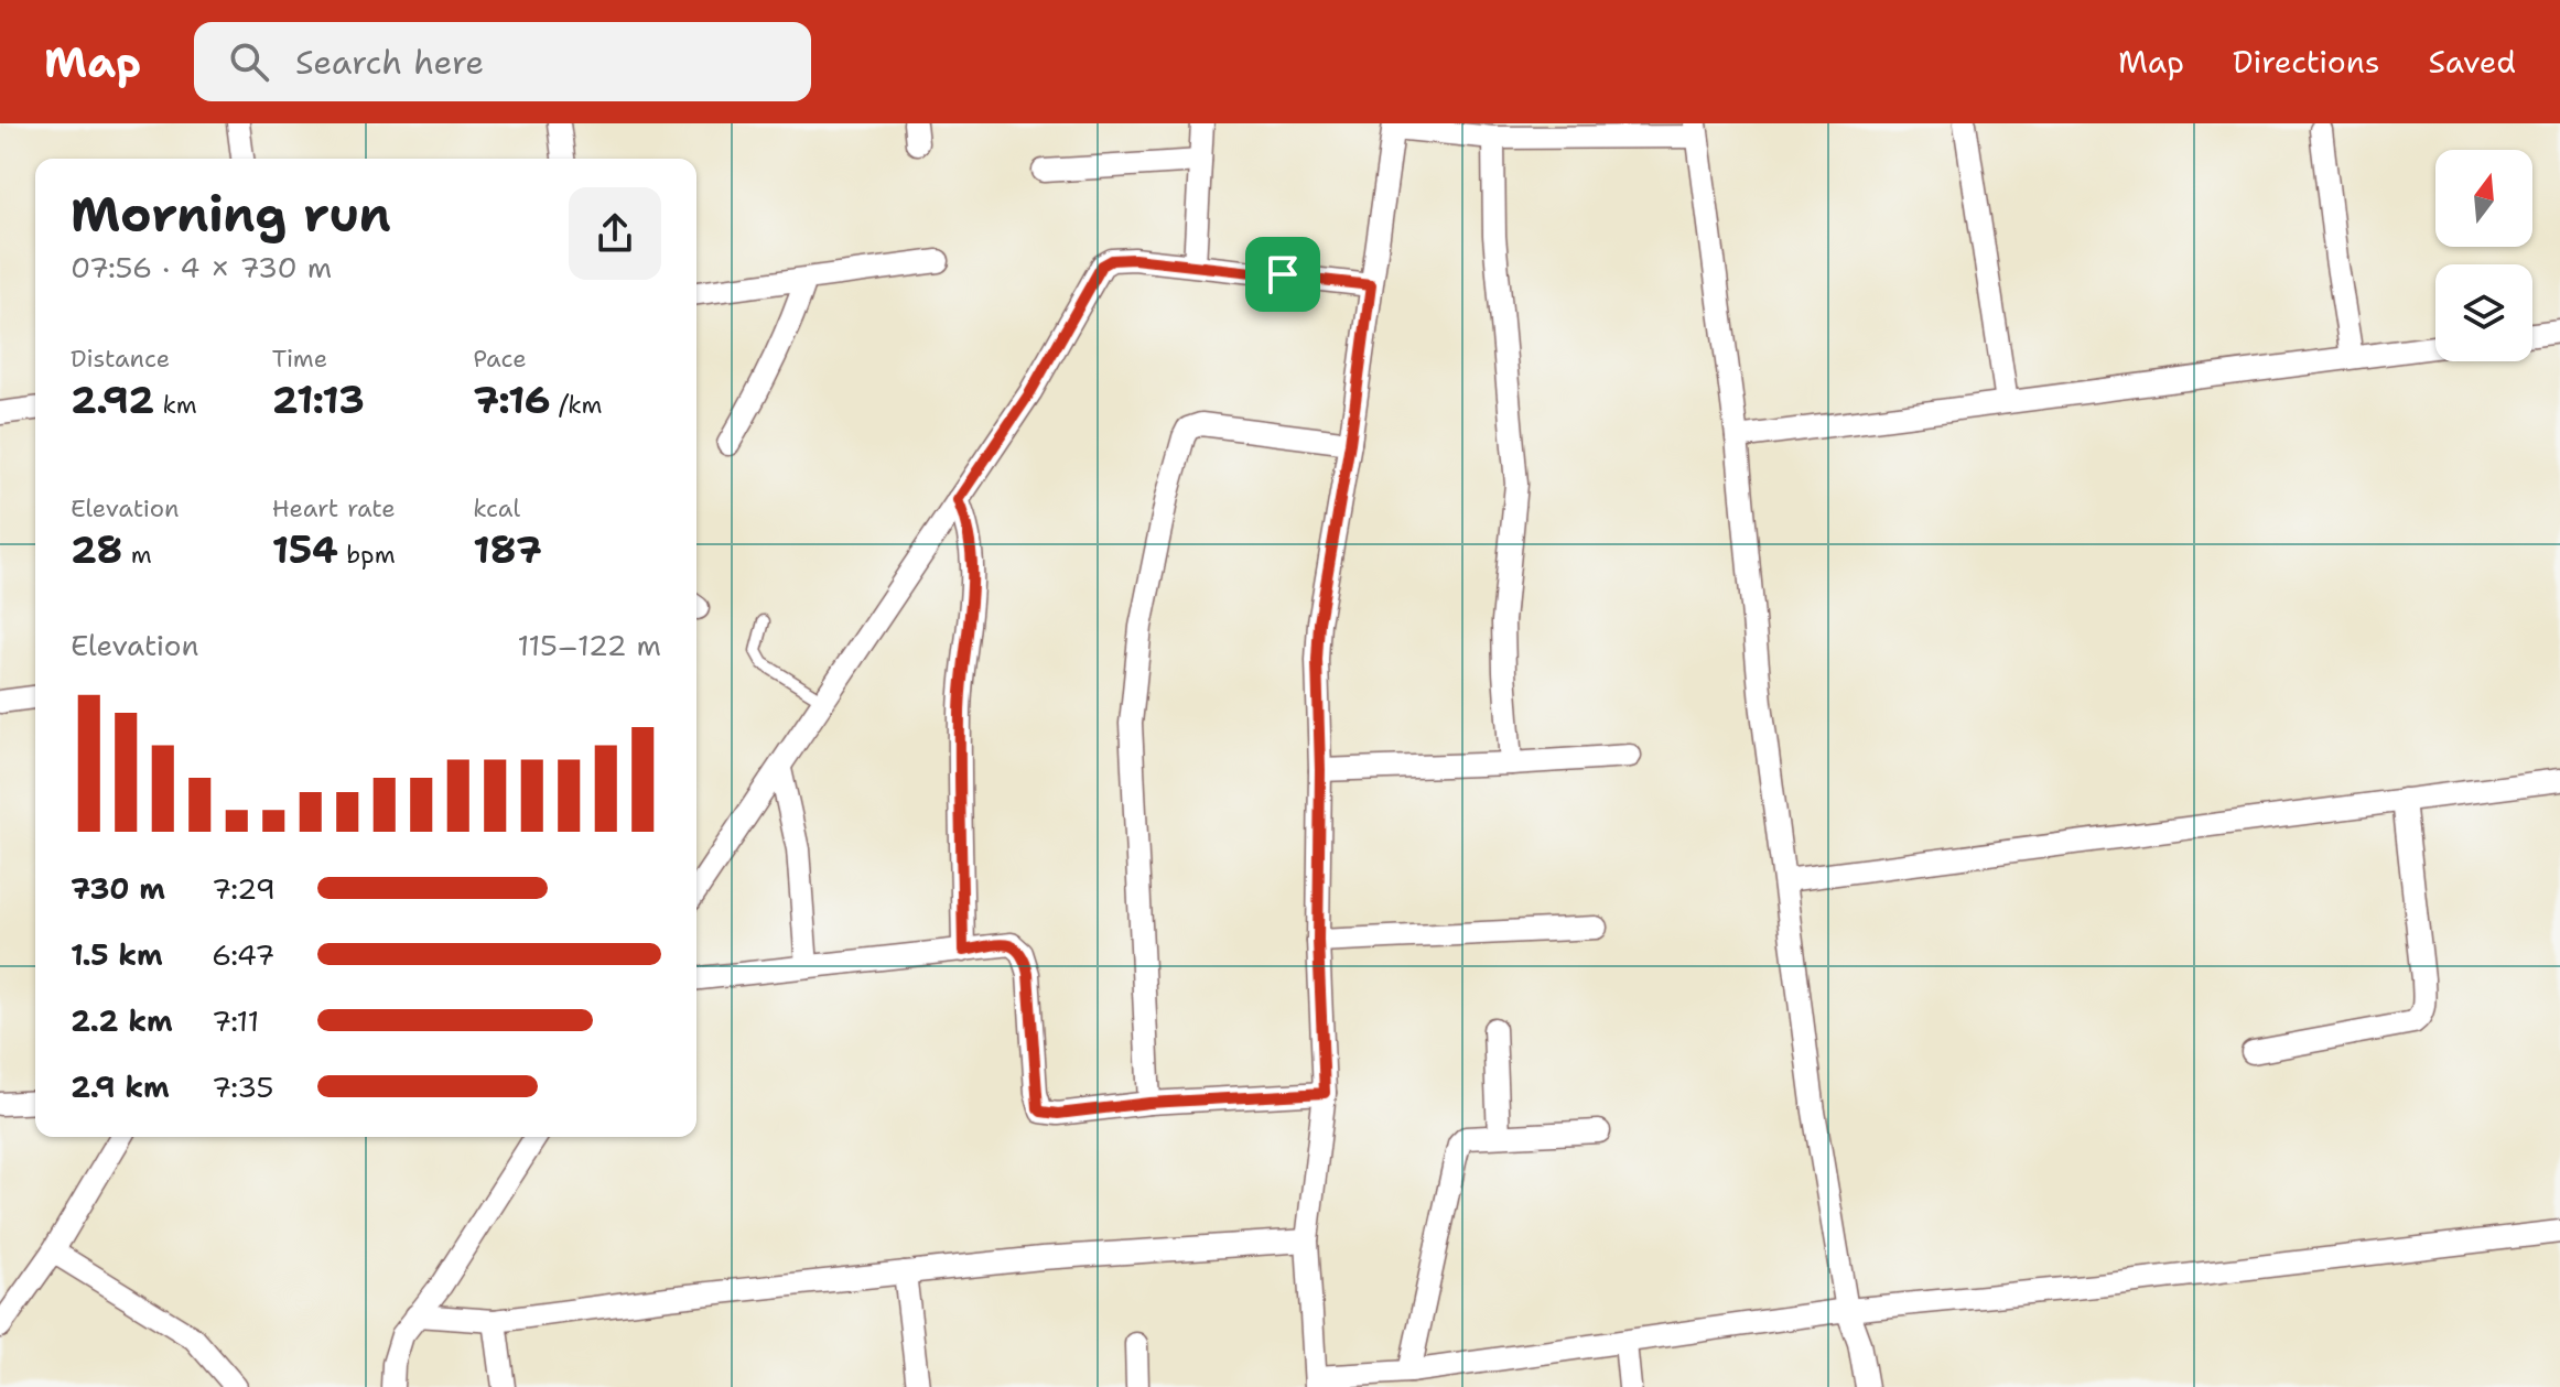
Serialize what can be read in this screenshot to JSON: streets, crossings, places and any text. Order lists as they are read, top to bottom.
{
  "north": "top",
  "page": {
    "header": "Map",
    "search": "Search here",
    "nav": ["Map", "Directions", "Saved"],
    "heading": ["Morning run", "07:56 · 4 × 730 m"],
    "stats": [
      ["Distance", "2.92 km"],
      ["Time", "21:13"],
      ["Pace", "7:16 /km"],
      ["Elevation", "28 m"],
      ["Heart rate", "154 bpm"],
      ["kcal", "187"]
    ],
    "chart": ["Elevation", "115–122 m"],
    "list": [
      {
        "name": "730 m",
        "note": "7:29"
      },
      {
        "name": "1.5 km",
        "note": "6:47"
      },
      {
        "name": "2.2 km",
        "note": "7:11"
      },
      {
        "name": "2.9 km",
        "note": "7:35"
      }
    ]
  }
}
